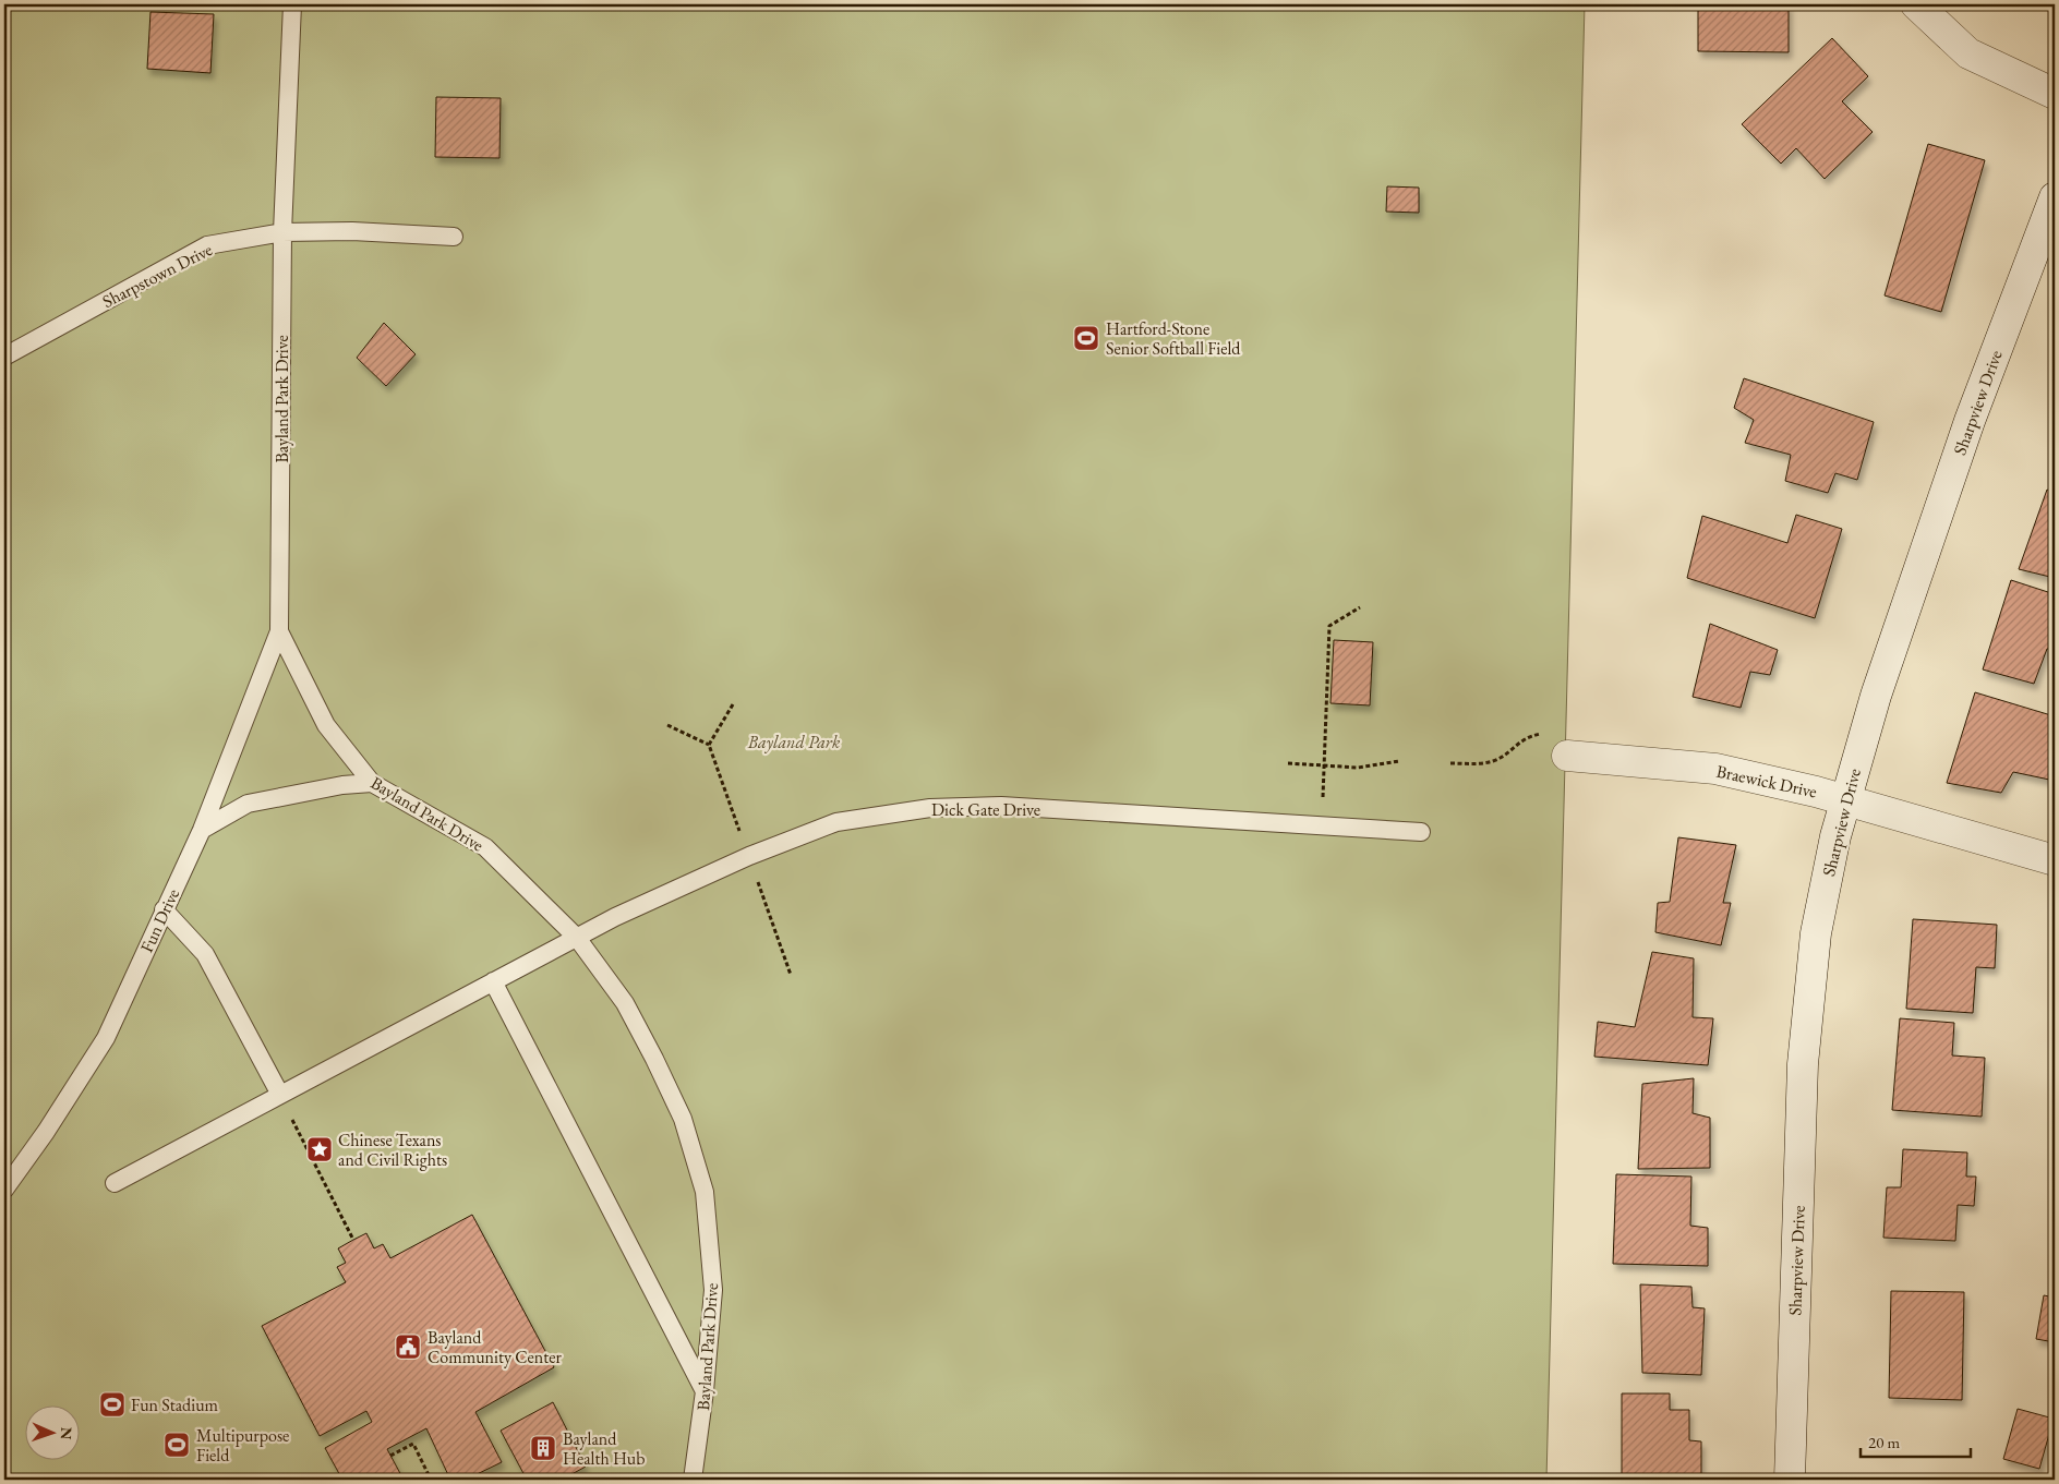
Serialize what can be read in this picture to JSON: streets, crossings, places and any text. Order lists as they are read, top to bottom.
{
  "streets": {
    "street": ["Sharpview Drive", "Braewick Drive"],
    "lane": [
      "Sharpstown Drive",
      "Bayland Park Drive",
      "Dick Gate Drive",
      "Fun Drive"
    ]
  },
  "crossings": [
    ["Sharpstown Drive", "Bayland Park Drive"],
    ["Bayland Park Drive", "Dick Gate Drive"],
    ["Bayland Park Drive", "Fun Drive"],
    ["Sharpview Drive", "Braewick Drive"]
  ],
  "parks": ["Bayland Park"],
  "places": {
    "sports": ["Hartford-Stone Senior Softball Field", "Fun Stadium", "Multipurpose Field"],
    "place": ["Chinese Texans and Civil Rights"],
    "public building": ["Bayland Community Center"],
    "building": ["Bayland Health Hub"]
  },
  "scale_bar": "20 m",
  "north": "right"
}
